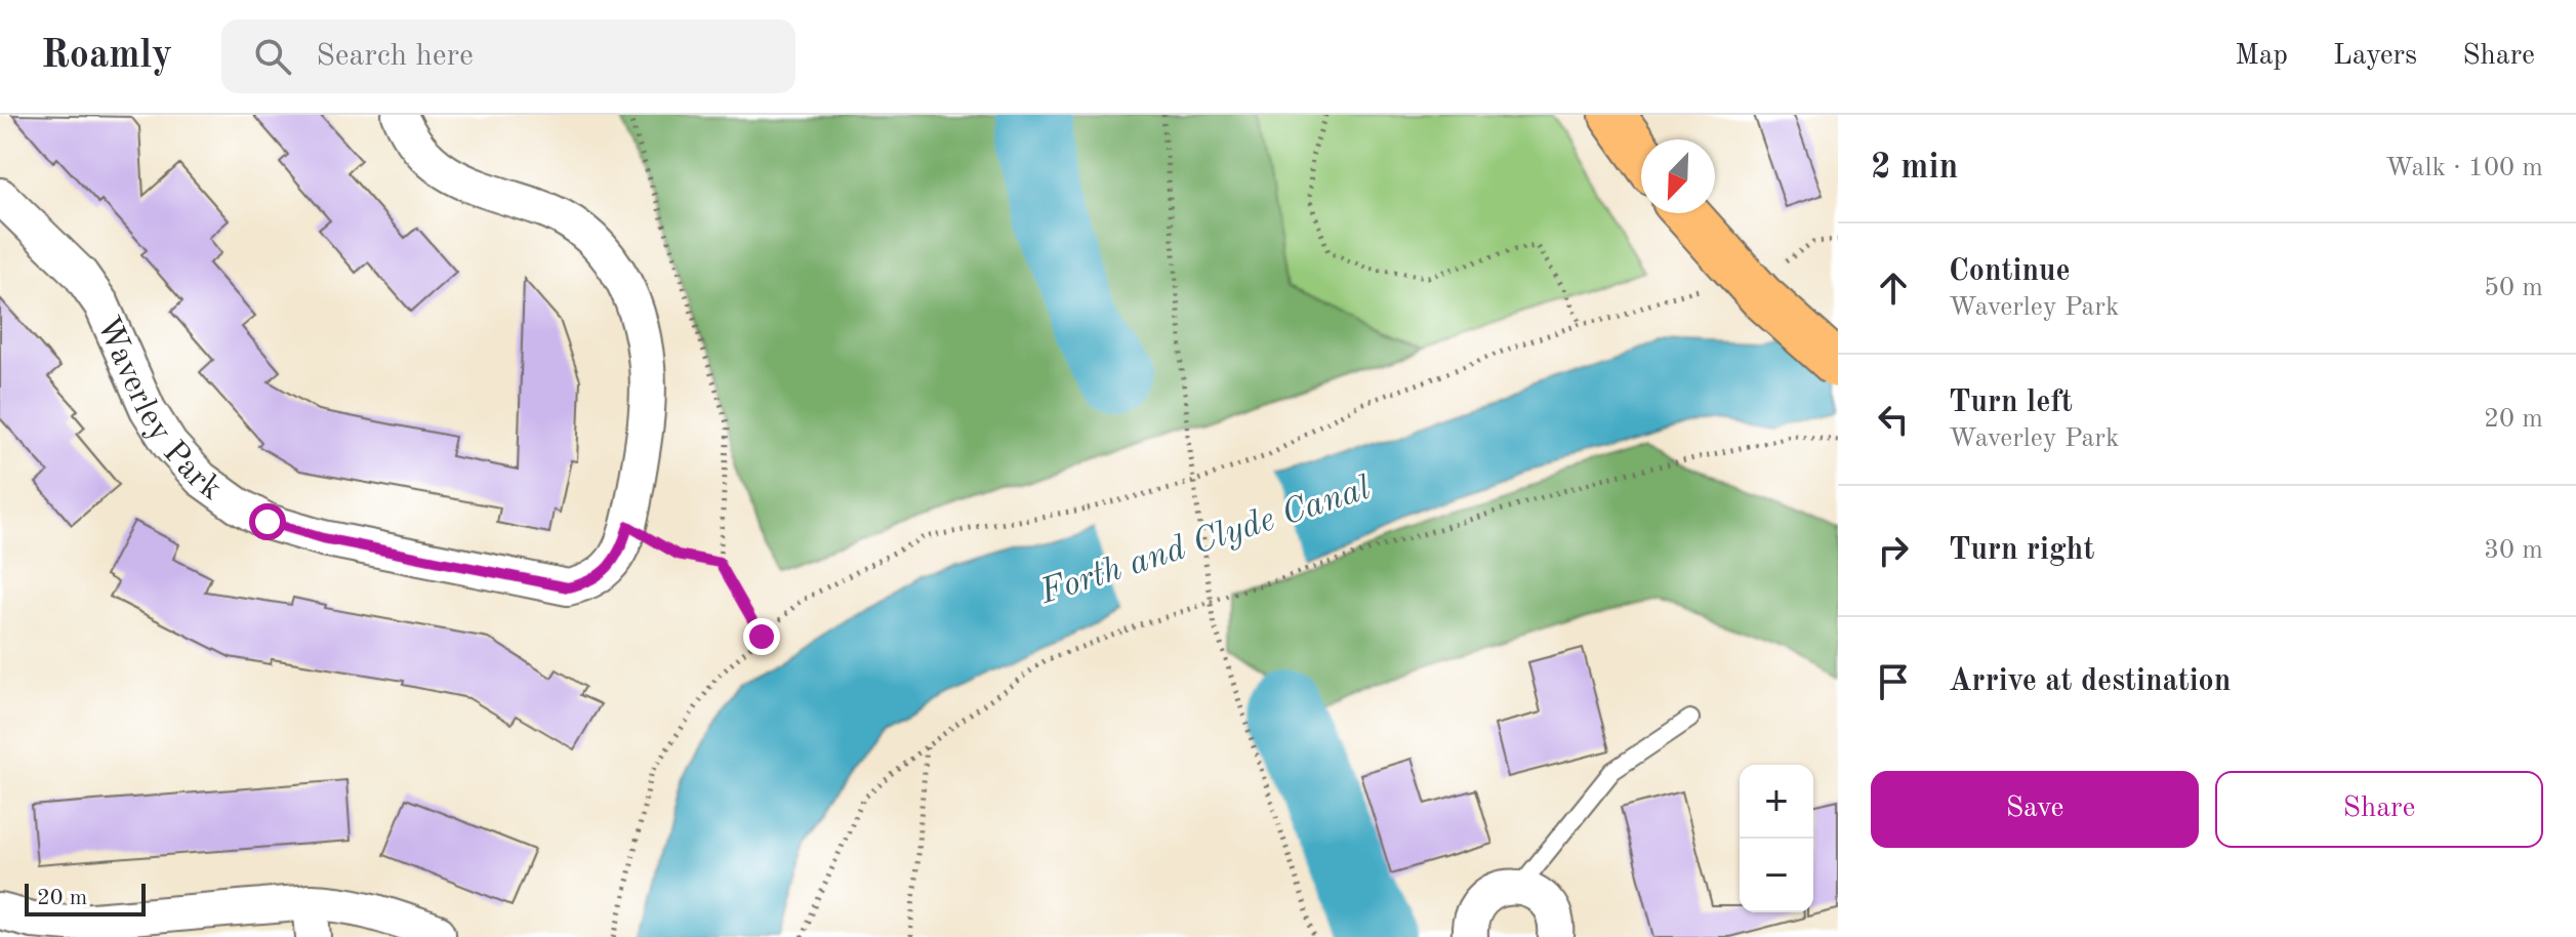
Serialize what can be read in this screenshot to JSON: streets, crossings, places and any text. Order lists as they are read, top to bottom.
{
  "streets": {
    "street": ["Waverley Park"]
  },
  "water": ["Forth and Clyde Canal"],
  "scale_bar": "20 m",
  "north": "bottom left",
  "page": {
    "header": "Roamly",
    "search": "Search here",
    "nav": ["Map", "Layers", "Share"],
    "heading": ["2 min", "Walk · 100 m"],
    "list": [
      ["Continue", "Waverley Park", "50 m"],
      ["Turn left", "Waverley Park", "20 m"],
      ["Turn right", "30 m"],
      "Arrive at destination"
    ],
    "buttons": ["Save", "Share"],
    "map_buttons": ["+", "−"],
    "scale": "20 m"
  }
}
